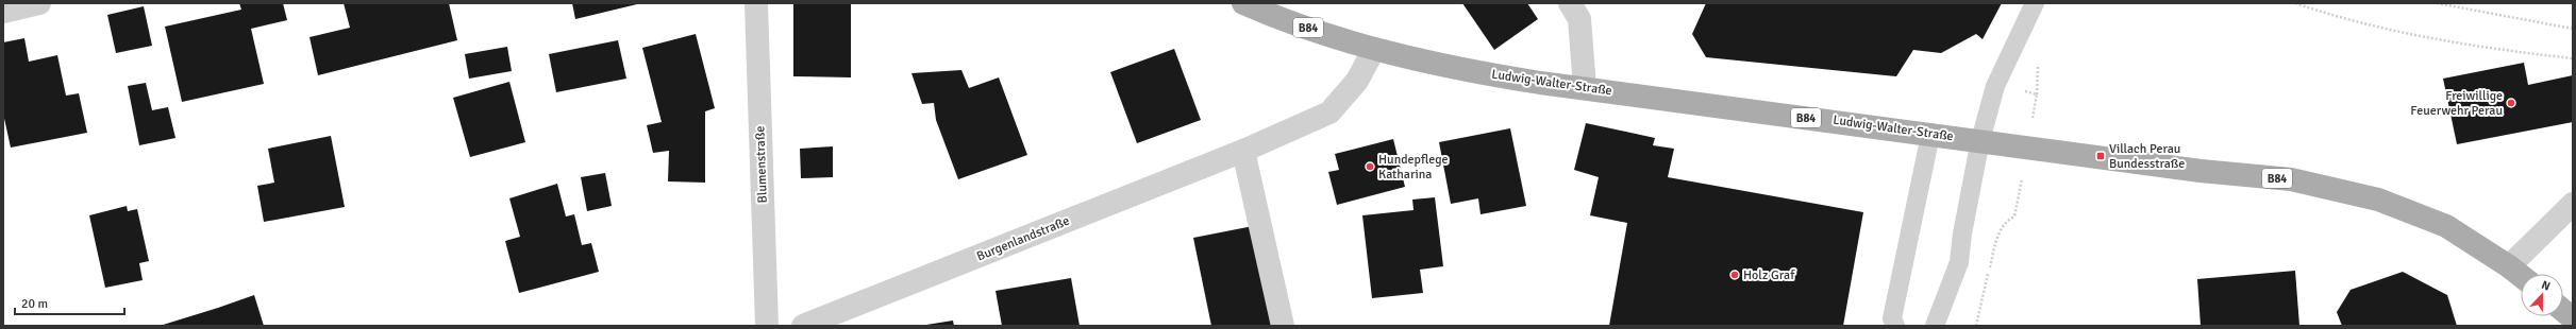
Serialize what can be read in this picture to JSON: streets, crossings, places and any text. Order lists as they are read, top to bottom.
{
  "streets": {
    "main road": ["B84", "Ludwig-Walter-Straße"],
    "street": ["Blumenstraße", "Burgenlandstraße"]
  },
  "crossings": [
    ["B84", "Ludwig-Walter-Straße"],
    ["Ludwig-Walter-Straße", "Burgenlandstraße"]
  ],
  "places": {
    "other": ["Freiwillige Feuerwehr Perau", "Hundepflege Katharina", "Holz Graf"],
    "transit": ["Villach Perau Bundesstraße"]
  },
  "scale_bar": "20 m",
  "north": "top"
}
